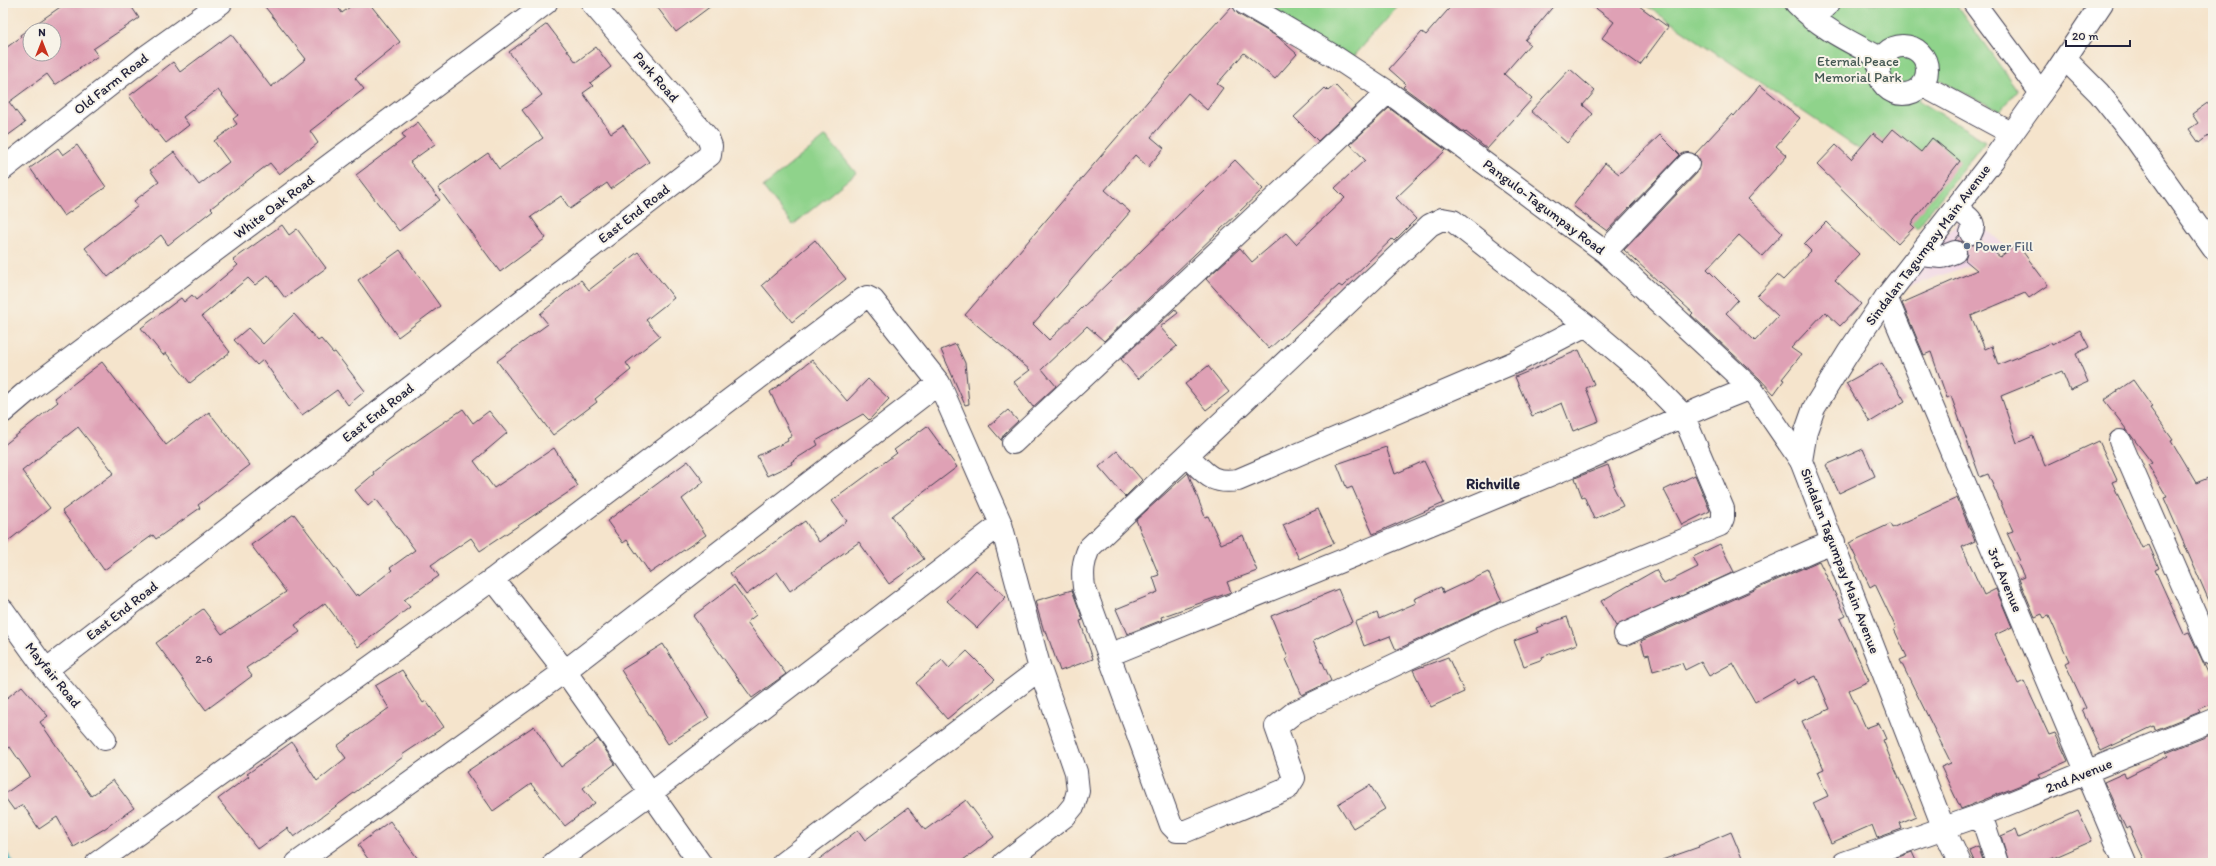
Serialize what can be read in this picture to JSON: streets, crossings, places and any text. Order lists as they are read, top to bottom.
{
  "streets": {
    "street": [
      "Park Road",
      "Old Farm Road",
      "White Oak Road",
      "Pangulo-Tagumpay Road",
      "East End Road",
      "Sindalan Tagumpay Main Avenue",
      "3rd Avenue",
      "Mayfair Road",
      "2nd Avenue"
    ]
  },
  "crossings": [
    ["Park Road", "East End Road"],
    ["Pangulo-Tagumpay Road", "Sindalan Tagumpay Main Avenue"],
    ["East End Road", "Mayfair Road"],
    ["Sindalan Tagumpay Main Avenue", "3rd Avenue"],
    ["Sindalan Tagumpay Main Avenue", "2nd Avenue"],
    ["3rd Avenue", "2nd Avenue"]
  ],
  "districts": ["Richville"],
  "parks": ["Eternal Peace Memorial Park"],
  "places": ["Power Fill"],
  "house_numbers": ["2-6"],
  "scale_bar": "20 m",
  "north": "top"
}
